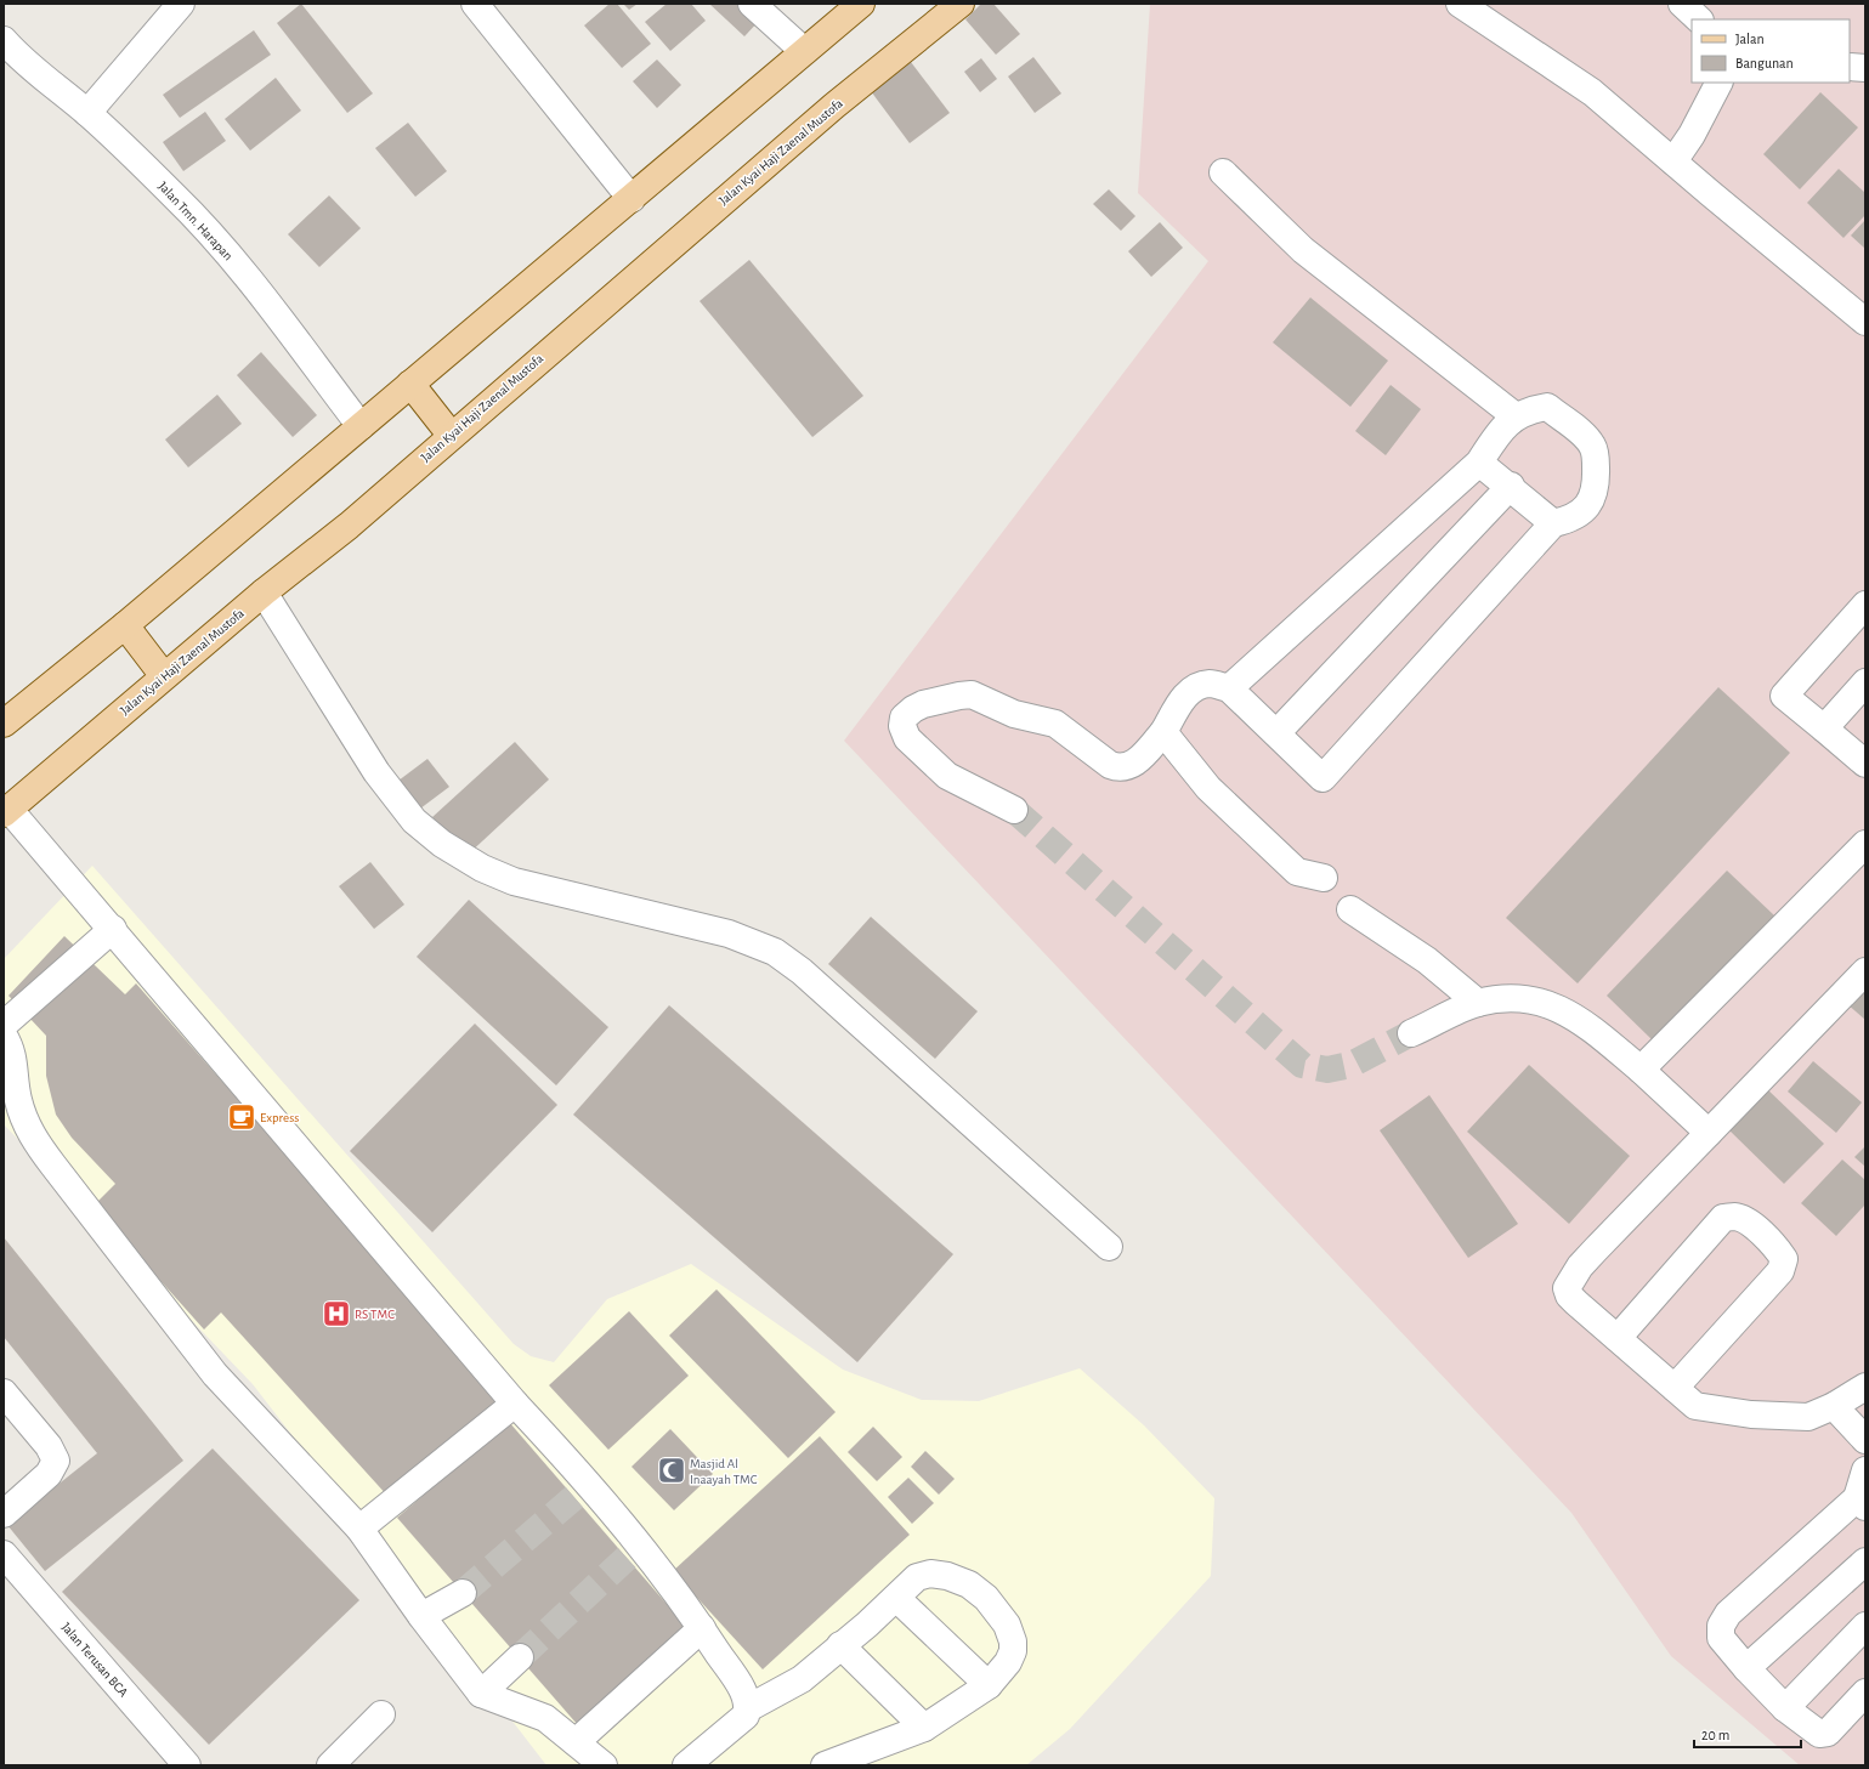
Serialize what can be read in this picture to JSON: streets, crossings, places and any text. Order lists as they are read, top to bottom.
{
  "streets": {
    "main road": ["Jalan Kyai Haji Zaenal Mustofa"],
    "street": ["Jalan Tmn. Harapan", "Jalan Terusan BCA"]
  },
  "places": {
    "cafe": ["Express"],
    "hospital": ["RS TMC"],
    "mosque": ["Masjid Al Inaayah TMC"]
  },
  "legend": ["Jalan", "Bangunan"],
  "scale_bar": "20 m"
}
